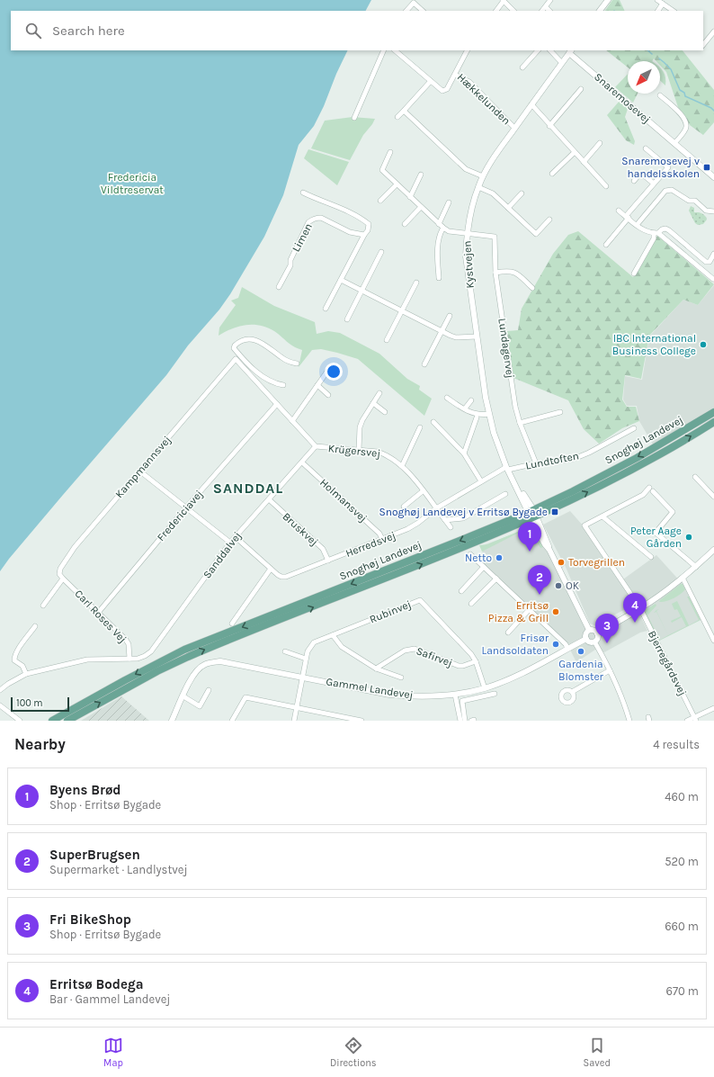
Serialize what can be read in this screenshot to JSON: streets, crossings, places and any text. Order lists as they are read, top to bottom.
{
  "streets": {
    "main road": ["Snoghøj Landevej"],
    "street": [
      "Snaremosevej",
      "Hækkelunden",
      "Limen",
      "Kystvejen",
      "Lundagervej",
      "Krügersvej",
      "Lundtoften",
      "Kampmannsvej",
      "Holmansvej",
      "Fredericiavej",
      "Bruskvej",
      "Herredsvej",
      "Sanddalvej",
      "Rubinvej",
      "Carl Roses Vej",
      "Safirvej",
      "Bjerregårdsvej",
      "Gammel Landevej"
    ]
  },
  "crossings": [
    ["Snaremosevej", "Kystvejen"],
    ["Hækkelunden", "Kystvejen"],
    ["Kystvejen", "Lundagervej"],
    ["Kystvejen", "Snoghøj Landevej"],
    ["Kystvejen", "Lundtoften"],
    ["Kystvejen", "Herredsvej"],
    ["Kystvejen", "Gammel Landevej"],
    ["Lundagervej", "Lundtoften"],
    ["Krügersvej", "Kampmannsvej"],
    ["Krügersvej", "Fredericiavej"],
    ["Krügersvej", "Herredsvej"],
    ["Krügersvej", "Sanddalvej"],
    ["Lundtoften", "Herredsvej"],
    ["Kampmannsvej", "Carl Roses Vej"],
    ["Holmansvej", "Herredsvej"],
    ["Holmansvej", "Sanddalvej"],
    ["Fredericiavej", "Carl Roses Vej"],
    ["Bruskvej", "Herredsvej"],
    ["Bruskvej", "Sanddalvej"],
    ["Herredsvej", "Sanddalvej"],
    ["Sanddalvej", "Carl Roses Vej"],
    ["Rubinvej", "Safirvej"],
    ["Rubinvej", "Gammel Landevej"]
  ],
  "districts": ["SANDDAL"],
  "parks": ["Fredericia Vildtreservat"],
  "places": {
    "transit": ["Snaremosevej v handelsskolen", "Snoghøj Landevej v Erritsø Bygade"],
    "other": [
      "IBC International Business College",
      "Peter Aage Gården",
      "Netto",
      "Torvegrillen",
      "OK",
      "Erritsø Pizza & Grill",
      "Frisør Landsoldaten",
      "Gardenia Blomster"
    ]
  },
  "scale_bar": "100 m",
  "north": "bottom left",
  "page": {
    "search": "Search here",
    "pins": [
      "1",
      "2",
      "4",
      "3"
    ],
    "scale": "100 m",
    "heading": ["Nearby", "4 results"],
    "list": [
      {
        "mark": "1",
        "name": "Byens Brød",
        "note": "Shop · Erritsø Bygade",
        "value": "460 m"
      },
      {
        "mark": "2",
        "name": "SuperBrugsen",
        "note": "Supermarket · Landlystvej",
        "value": "520 m"
      },
      {
        "mark": "3",
        "name": "Fri BikeShop",
        "note": "Shop · Erritsø Bygade",
        "value": "660 m"
      },
      {
        "mark": "4",
        "name": "Erritsø Bodega",
        "note": "Bar · Gammel Landevej",
        "value": "670 m"
      }
    ],
    "nav": ["Map", "Directions", "Saved"]
  }
}
